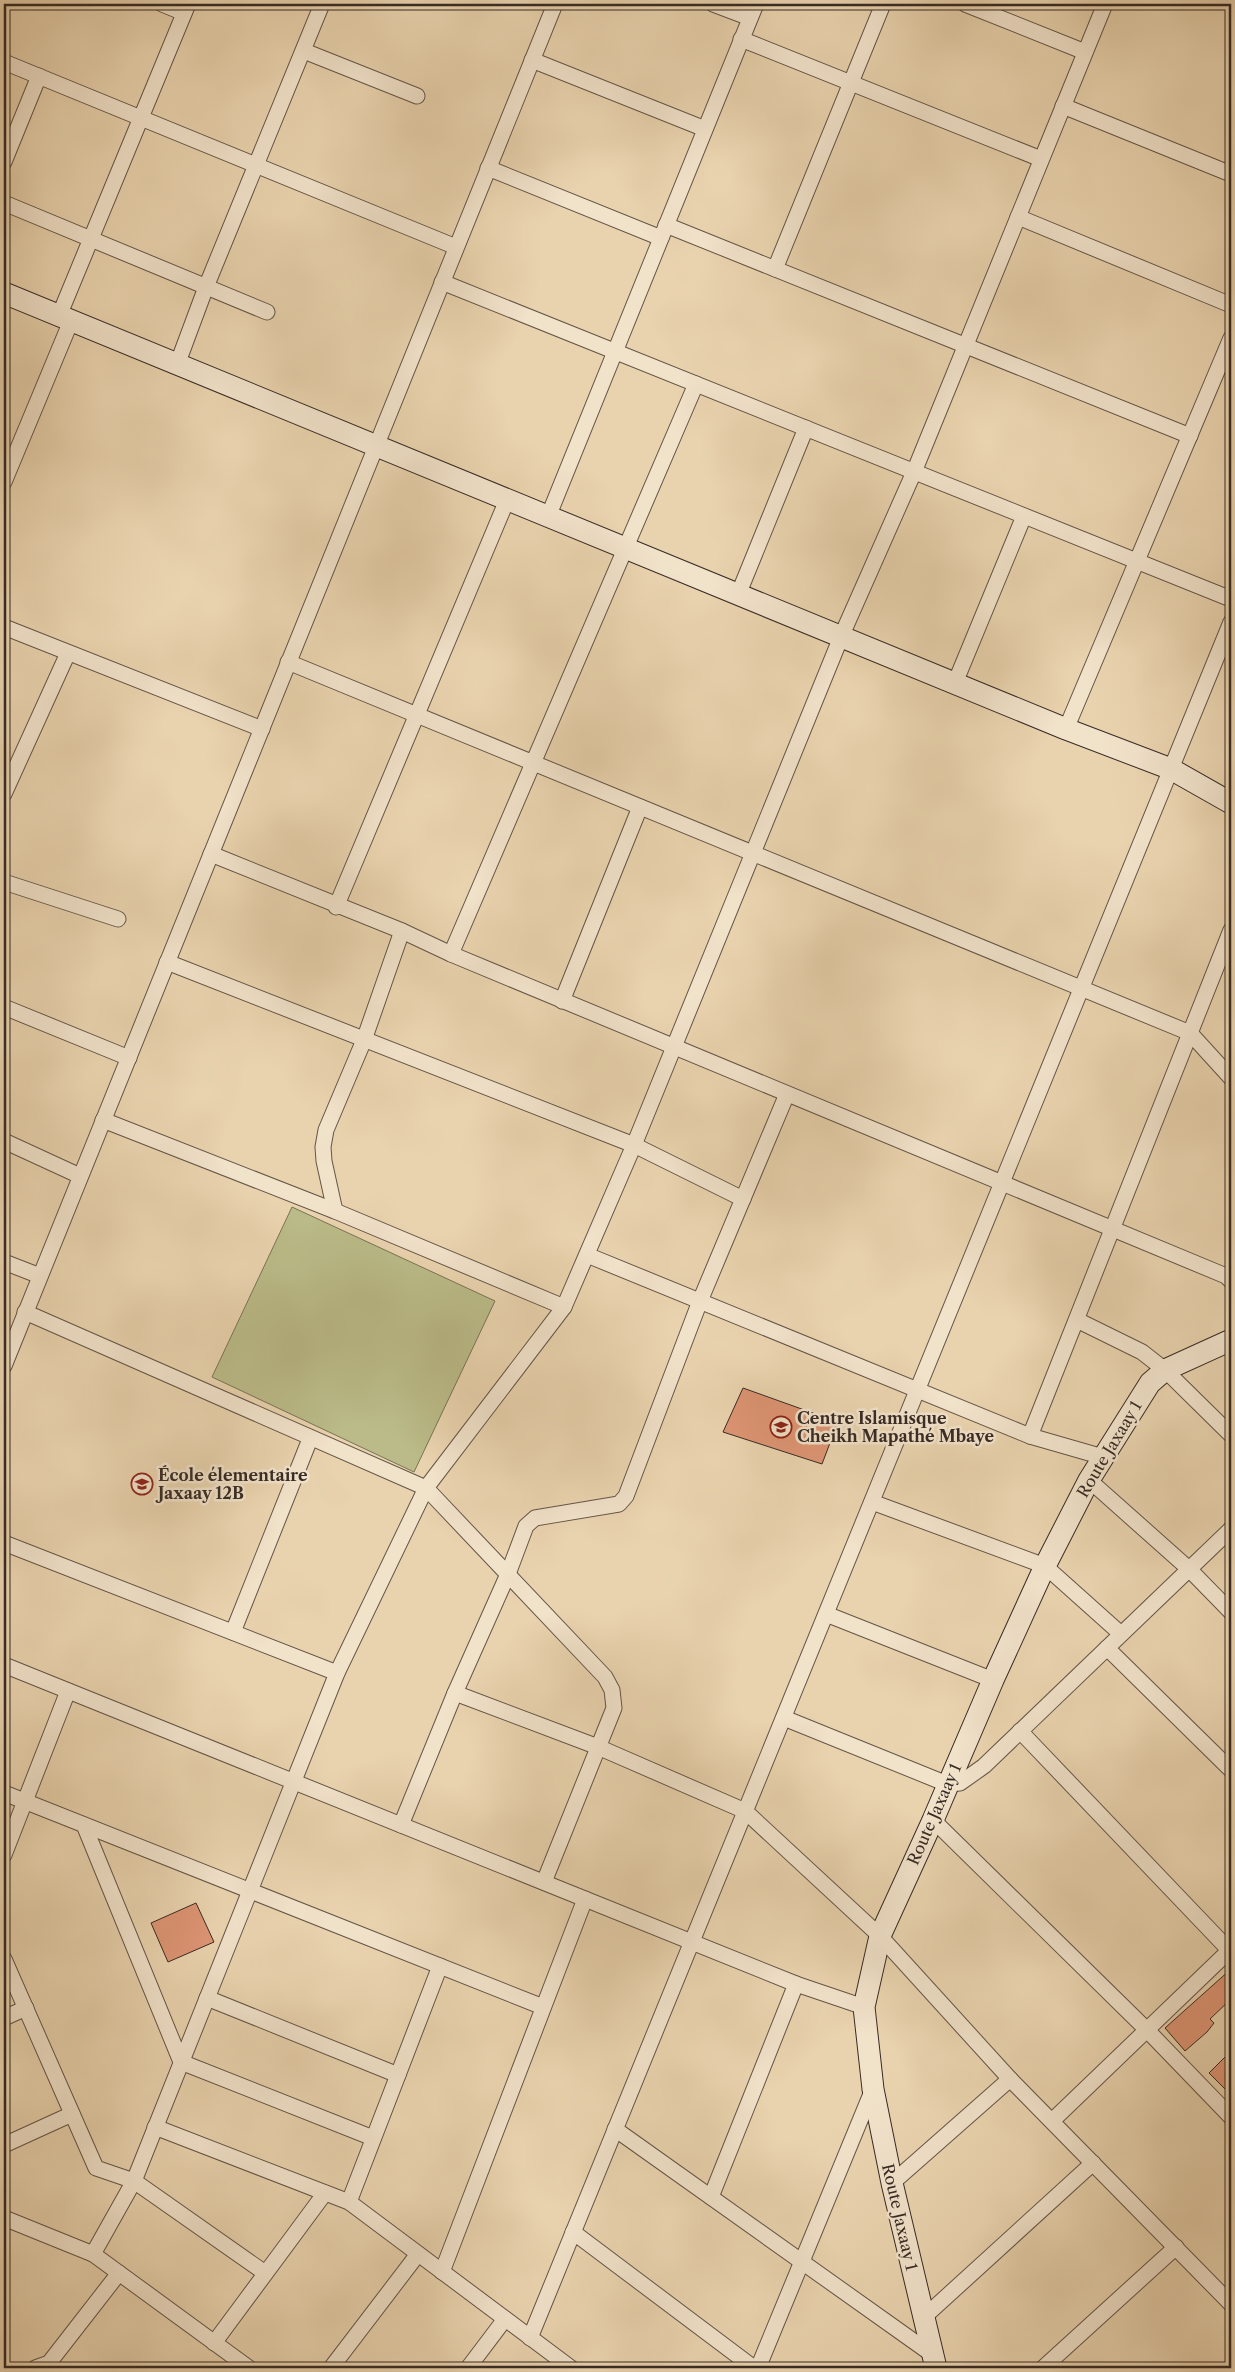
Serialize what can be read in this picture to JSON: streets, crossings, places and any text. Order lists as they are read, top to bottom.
{
  "streets": {
    "street": ["Route Jaxaay 1"]
  },
  "places": {
    "school or university": ["Centre Islamisque Cheikh Mapathé Mbaye", "École élementaire Jaxaay 12B"]
  }
}
